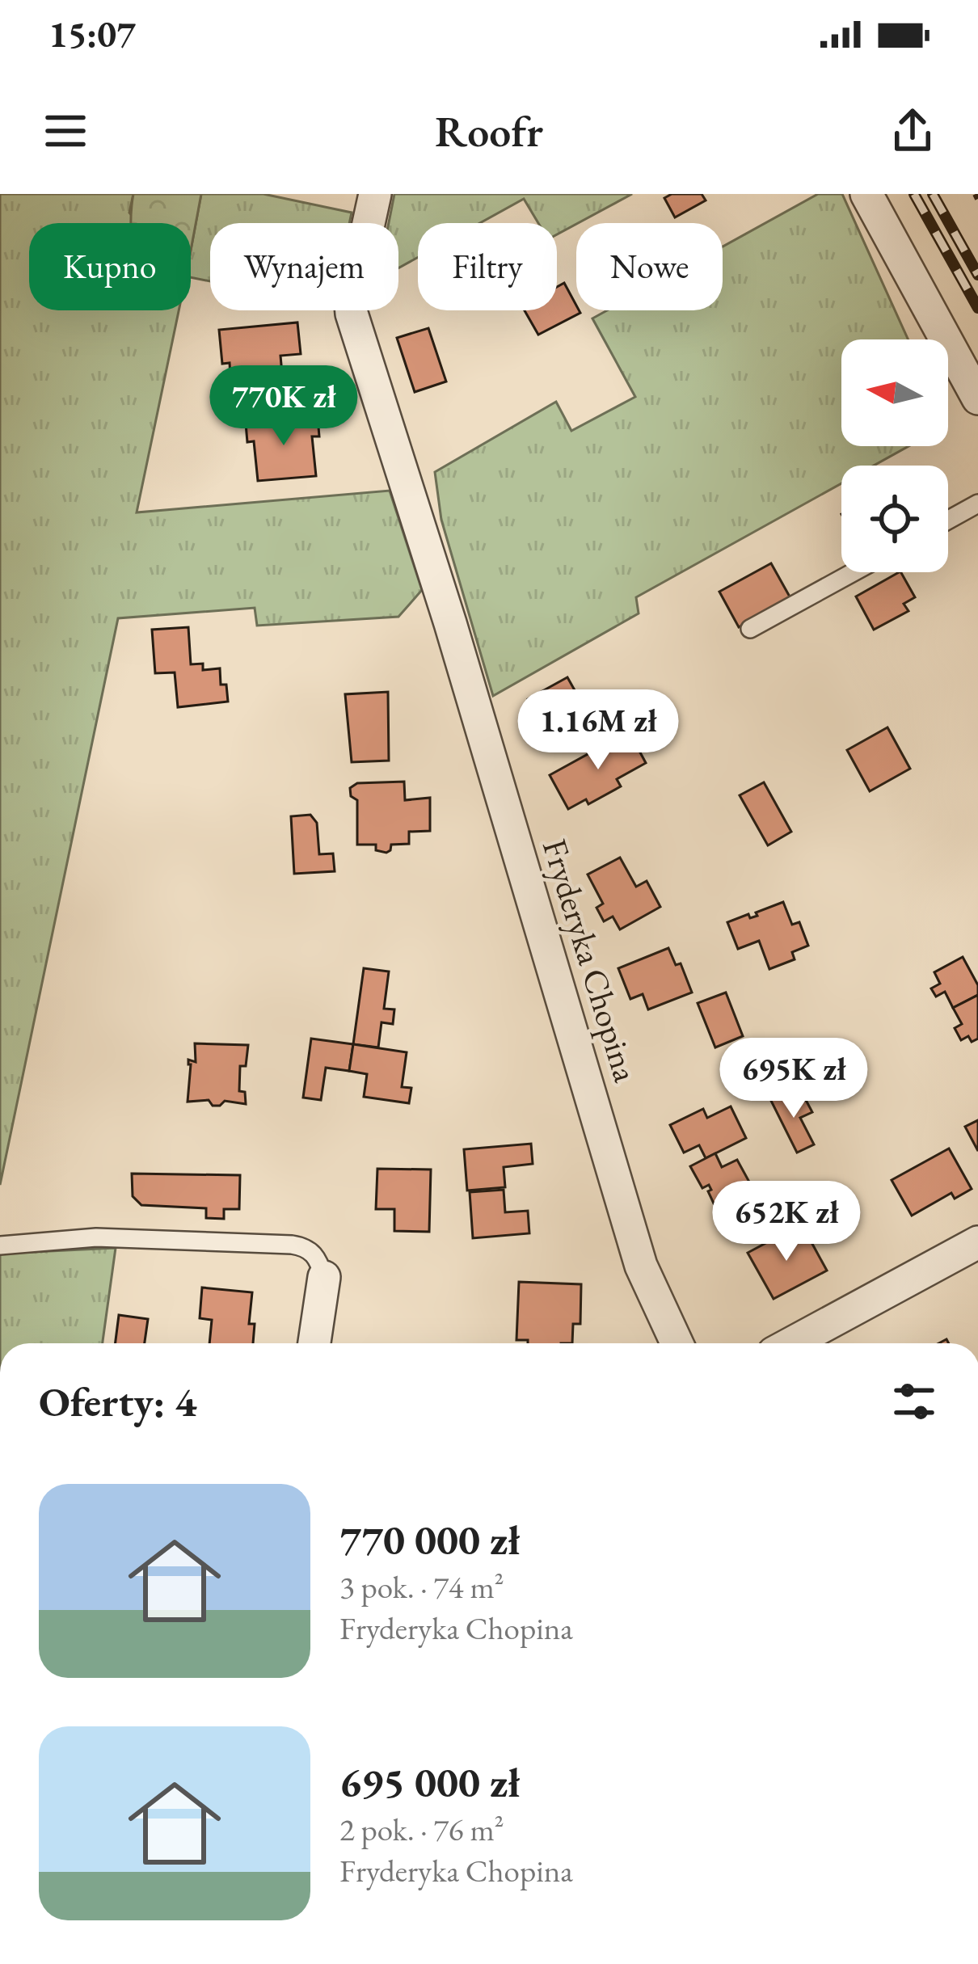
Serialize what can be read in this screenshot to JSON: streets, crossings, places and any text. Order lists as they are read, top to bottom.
{
  "streets": {
    "street": ["Fryderyka Chopina"]
  },
  "north": "left",
  "page": {
    "status": "15:07",
    "header": "Roofr",
    "chip": [
      "Kupno",
      "Wynajem",
      "Filtry",
      "Nowe"
    ],
    "price": [
      "770K zł",
      "1.16M zł",
      "695K zł",
      "652K zł"
    ],
    "heading": "Oferty: 4",
    "list": [
      {
        "name": "770 000 zł",
        "note": "3 pok. · 74 m² · Fryderyka Chopina"
      },
      {
        "name": "695 000 zł",
        "note": "2 pok. · 76 m² · Fryderyka Chopina"
      }
    ]
  }
}
